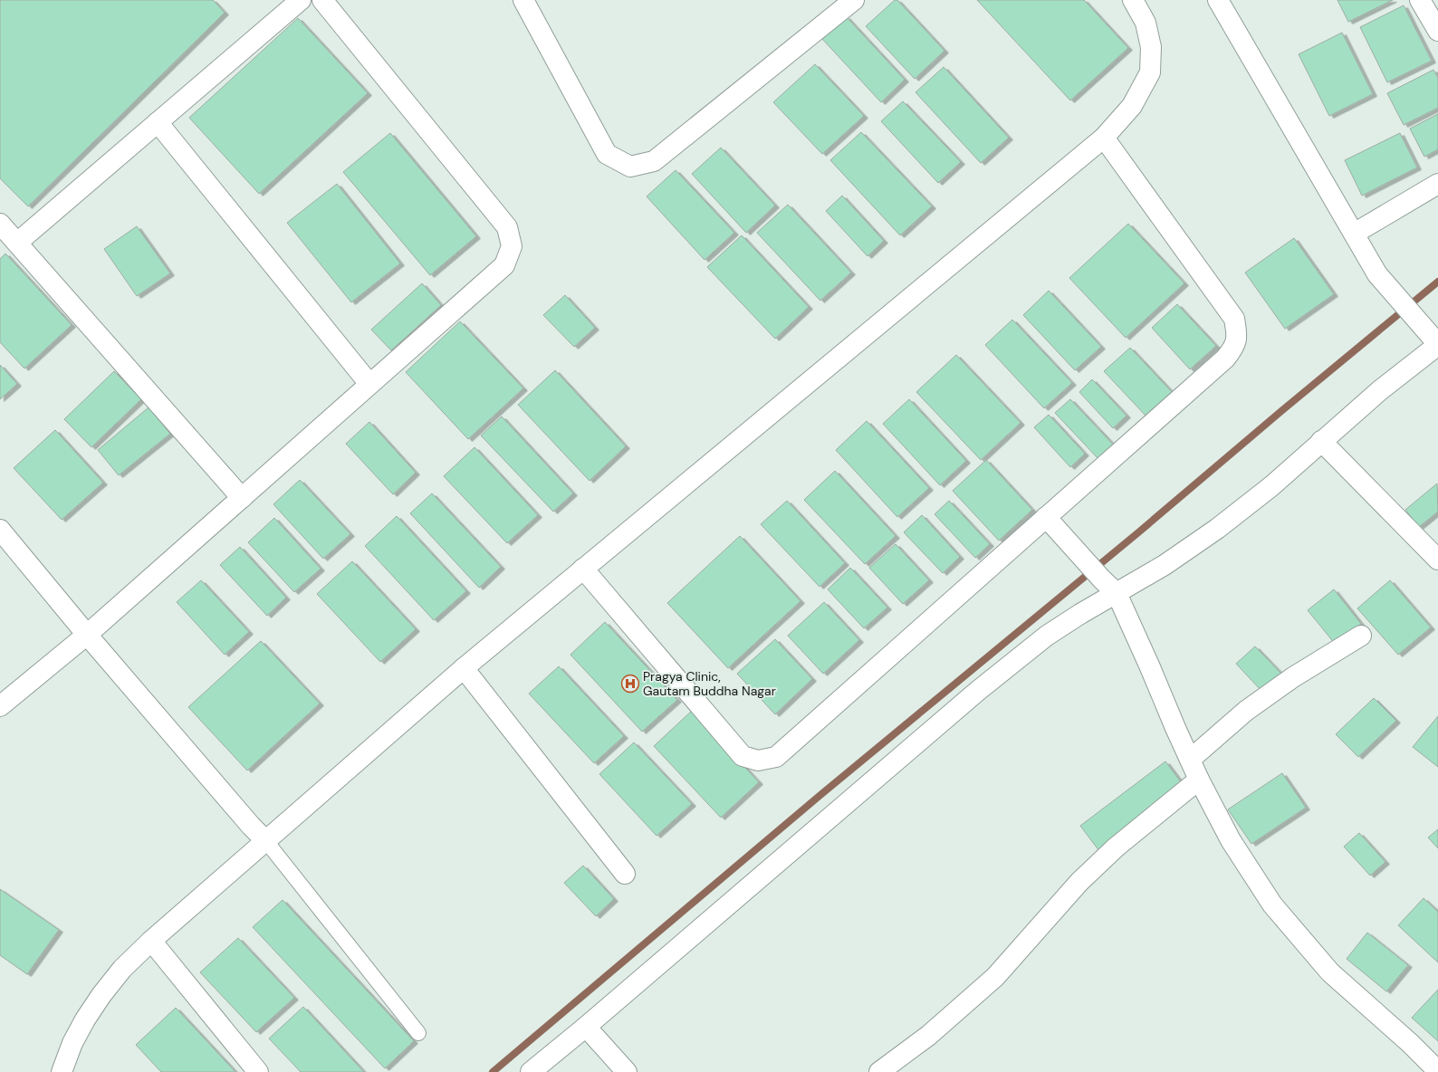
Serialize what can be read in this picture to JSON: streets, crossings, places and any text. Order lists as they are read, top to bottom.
{
  "places": {
    "hospital": ["Pragya Clinic, Gautam Buddha Nagar"]
  }
}
